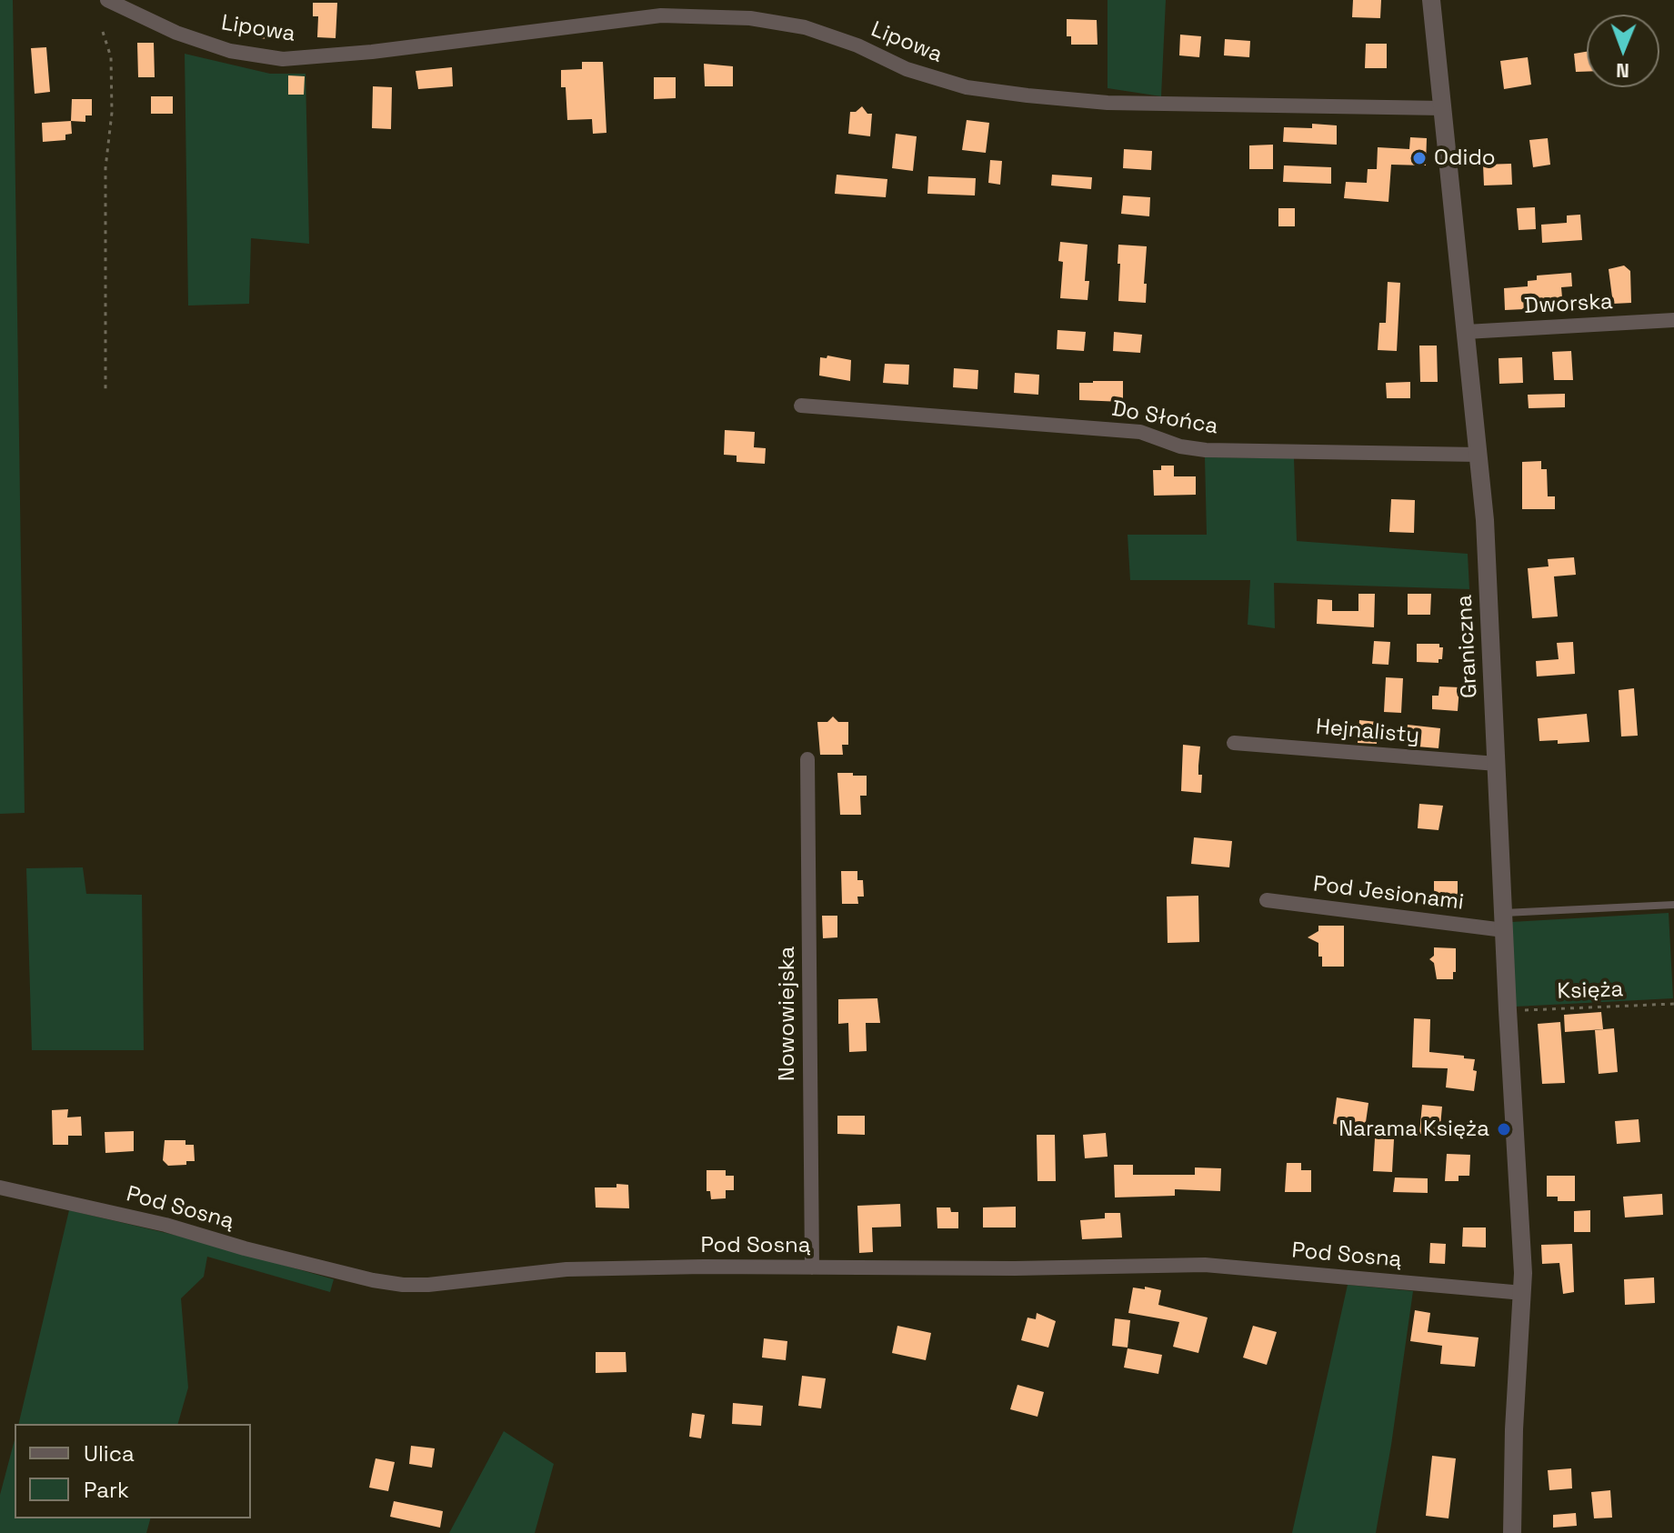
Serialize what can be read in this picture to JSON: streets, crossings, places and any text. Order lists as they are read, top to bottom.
{
  "streets": {
    "street": [
      "Lipowa",
      "Dworska",
      "Do Słońca",
      "Graniczna",
      "Hejnalisty",
      "Pod Jesionami",
      "Nowowiejska",
      "Pod Sosną"
    ],
    "path": ["Księża"]
  },
  "crossings": [
    ["Lipowa", "Graniczna"],
    ["Dworska", "Graniczna"],
    ["Do Słońca", "Graniczna"],
    ["Graniczna", "Hejnalisty"],
    ["Graniczna", "Pod Jesionami"],
    ["Graniczna", "Księża"],
    ["Graniczna", "Pod Sosną"],
    ["Nowowiejska", "Pod Sosną"]
  ],
  "places": ["Odido", "Narama Księża"],
  "legend": ["Ulica", "Park"],
  "north": "bottom"
}
